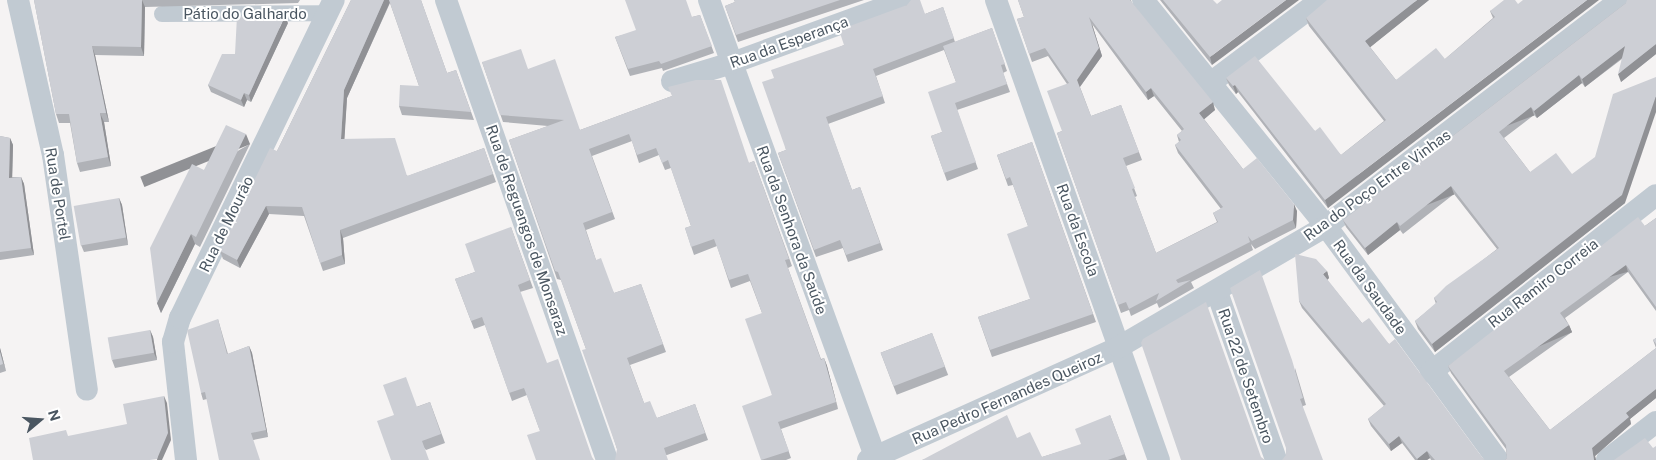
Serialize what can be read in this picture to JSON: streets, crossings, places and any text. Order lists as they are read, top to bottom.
{
  "streets": {
    "street": [
      "Pátio do Galhardo",
      "Rua da Esperança",
      "Rua do Poço Entre Vinhas",
      "Rua de Portel",
      "Rua de Mourão",
      "Rua de Reguengos de Monsaraz",
      "Rua da Senhora da Saúde",
      "Rua da Escola",
      "Rua Ramiro Correia",
      "Rua da Saudade",
      "Rua 22 de Setembro",
      "Rua Pedro Fernandes Queiroz"
    ]
  },
  "crossings": [
    ["Pátio do Galhardo", "Rua de Mourão"],
    ["Rua da Esperança", "Rua da Senhora da Saúde"],
    ["Rua do Poço Entre Vinhas", "Rua da Escola"],
    ["Rua do Poço Entre Vinhas", "Rua da Saudade"],
    ["Rua do Poço Entre Vinhas", "Rua 22 de Setembro"],
    ["Rua do Poço Entre Vinhas", "Rua Pedro Fernandes Queiroz"],
    ["Rua da Senhora da Saúde", "Rua Pedro Fernandes Queiroz"],
    ["Rua da Escola", "Rua Pedro Fernandes Queiroz"],
    ["Rua Ramiro Correia", "Rua da Saudade"]
  ],
  "north": "right"
}
